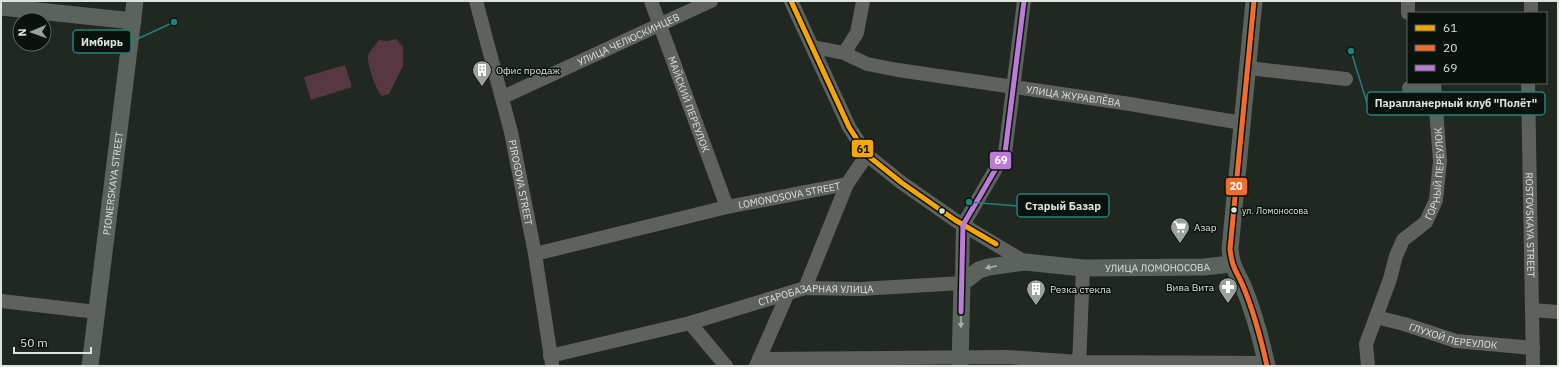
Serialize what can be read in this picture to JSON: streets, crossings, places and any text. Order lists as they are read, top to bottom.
{
  "streets": {
    "main road": ["PIONERSKAYA STREET", "УЛИЦА ЛОМОНОСОВА"],
    "street": [
      "УЛИЦА ЧЕЛЮСКИНЦЕВ",
      "УЛИЦА ЖУРАВЛЁВА",
      "МАЙСКИЙ ПЕРЕУЛОК",
      "ГОРНЫЙ ПЕРЕУЛОК",
      "PIROGOVA STREET",
      "LOMONOSOVA STREET",
      "ROSTOVSKAYA STREET",
      "СТАРОБАЗАРНАЯ УЛИЦА",
      "ГЛУХОЙ ПЕРЕУЛОК"
    ]
  },
  "crossings": [
    ["УЛИЦА ЧЕЛЮСКИНЦЕВ", "МАЙСКИЙ ПЕРЕУЛОК"],
    ["УЛИЦА ЧЕЛЮСКИНЦЕВ", "PIROGOVA STREET"],
    ["МАЙСКИЙ ПЕРЕУЛОК", "LOMONOSOVA STREET"],
    ["ГОРНЫЙ ПЕРЕУЛОК", "ГЛУХОЙ ПЕРЕУЛОК"],
    ["PIROGOVA STREET", "LOMONOSOVA STREET"],
    ["PIROGOVA STREET", "СТАРОБАЗАРНАЯ УЛИЦА"],
    ["ROSTOVSKAYA STREET", "ГЛУХОЙ ПЕРЕУЛОК"]
  ],
  "places": {
    "other": [
      "Имбирь",
      "Парапланерный клуб \"Полёт\"",
      "Старый Базар",
      "ул. Ломоносова"
    ],
    "building": ["Офис продаж", "Резка стекла"],
    "supermarket": ["Азар"],
    "pharmacy": ["Вива Вита"]
  },
  "lines": ["transit line 61", "transit line 20", "transit line 69"],
  "legend": ["61", "20", "69"],
  "scale_bar": "50 m",
  "north": "left"
}
